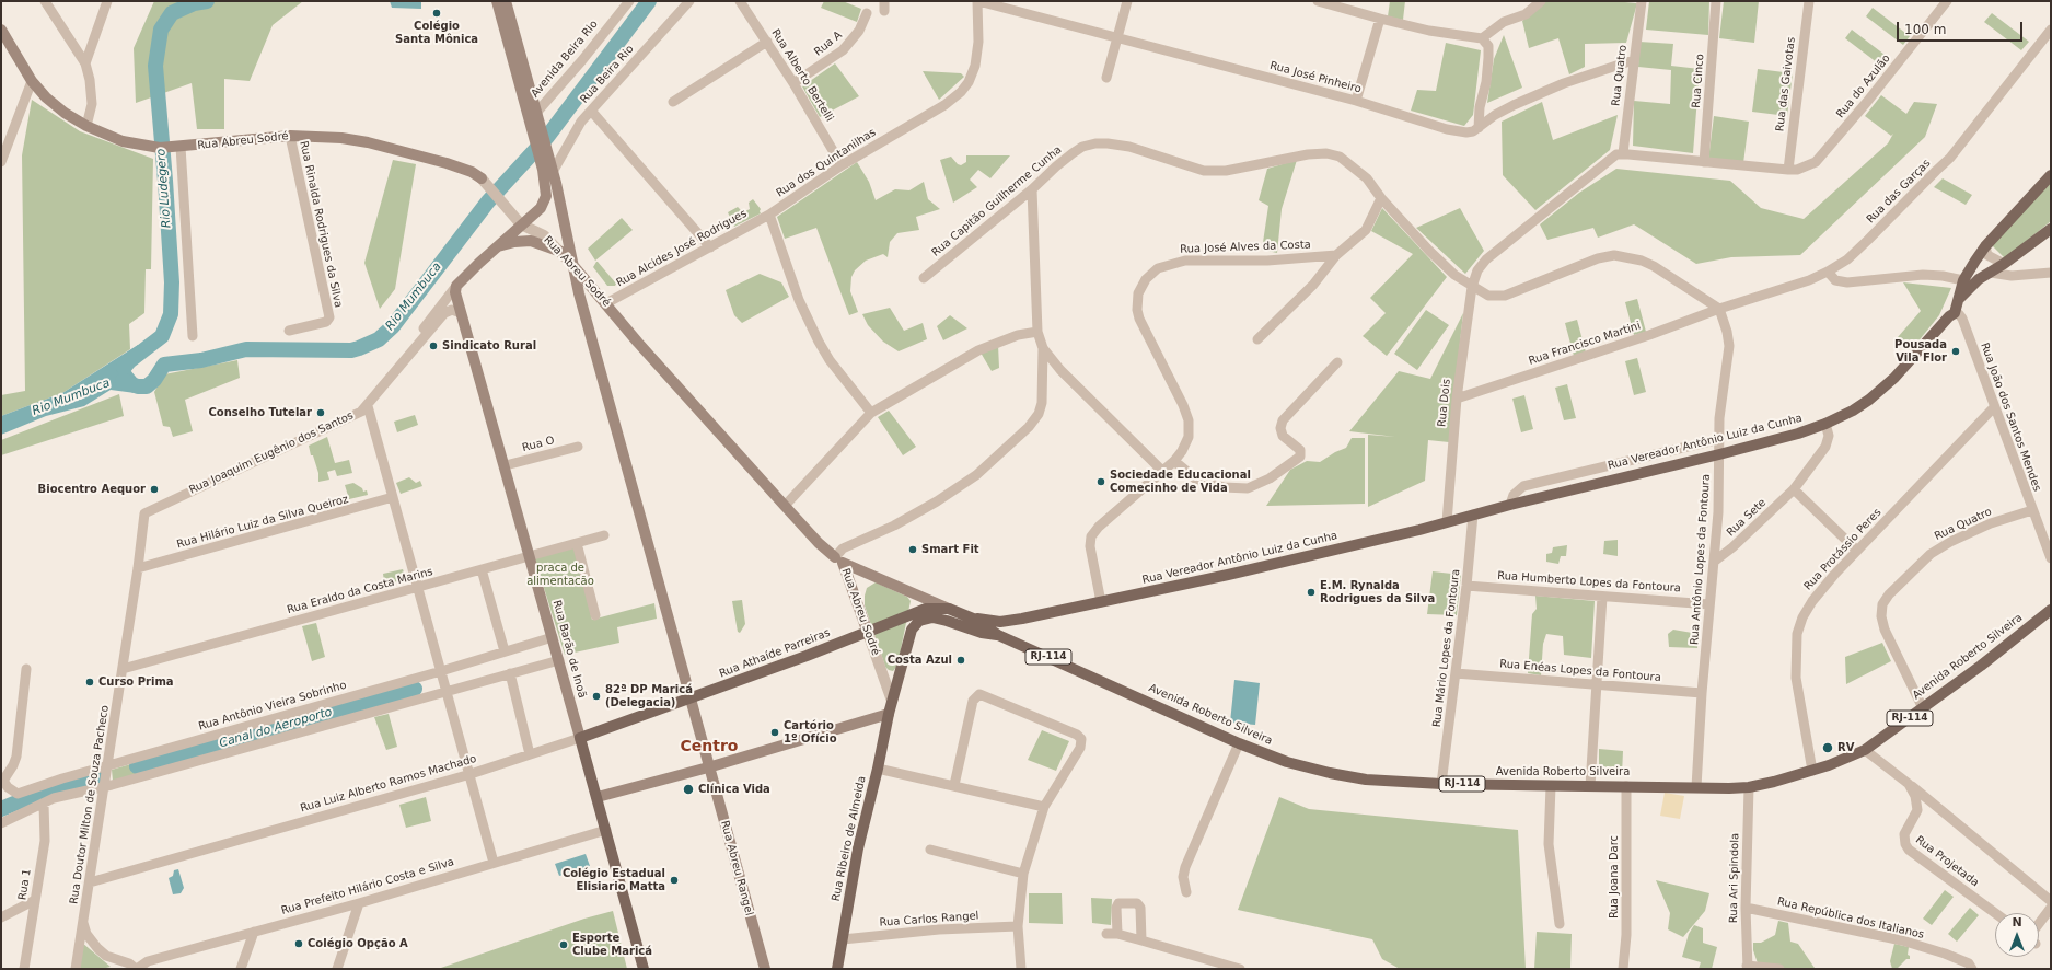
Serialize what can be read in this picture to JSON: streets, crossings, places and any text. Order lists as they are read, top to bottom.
{
  "streets": {
    "main road": [
      "Rua Abreu Sodré",
      "Rua Vereador Antônio Luiz da Cunha",
      "Rua Joaquim Eugênio dos Santos",
      "Rua Barão de Inoã",
      "Rua Athaíde Parreiras",
      "RJ-114",
      "Avenida Roberto Silveira",
      "Rua Luiz Alberto Ramos Machado",
      "Rua Ribeiro de Almeida",
      "Rua Abreu Rangel"
    ],
    "street": [
      "Rua A",
      "Avenida Beira Rio",
      "Rua Beira Rio",
      "Rua Alberto Bertelli",
      "Rua Quatro",
      "Rua José Pinheiro",
      "Rua Cinco",
      "Rua das Gaivotas",
      "Rua do Azulão",
      "Rua dos Quintanilhas",
      "Rua das Garças",
      "Rua Capitão Guilherme Cunha",
      "Rua Rinalda Rodrigues da Silva",
      "Rua José Alves da Costa",
      "Rua Alcides José Rodrigues",
      "Rua Francisco Martini",
      "Rua Dois",
      "Rua João dos Santos Mendes",
      "Rua O",
      "Rua Sete",
      "Rua Hilário Luiz da Silva Queiroz",
      "Rua Protássio Peres",
      "Rua Antônio Lopes da Fontoura",
      "Rua Humberto Lopes da Fontoura",
      "Rua Eraldo da Costa Marins",
      "Rua Mário Lopes da Fontoura",
      "Rua Enéas Lopes da Fontoura",
      "Rua Antônio Vieira Sobrinho",
      "Rua Doutor Milton de Souza Pacheco",
      "Rua Projetada",
      "Rua Joana Darc",
      "Rua Ari Spindola",
      "Rua 1",
      "Rua Prefeito Hilário Costa e Silva",
      "Rua República dos Italianos",
      "Rua Carlos Rangel"
    ]
  },
  "crossings": [
    ["Rua A", "Rua Alberto Bertelli"],
    ["Rua Beira Rio", "Rua Joaquim Eugênio dos Santos"],
    ["Rua Beira Rio", "Rua Abreu Rangel"],
    ["Rua Alberto Bertelli", "Rua dos Quintanilhas"],
    ["Rua Quatro", "Rua José Pinheiro"],
    ["Rua Quatro", "Rua do Azulão"],
    ["Rua Quatro", "Rua Dois"],
    ["Rua Quatro", "Rua João dos Santos Mendes"],
    ["Rua Quatro", "Avenida Roberto Silveira"],
    ["Rua José Pinheiro", "Rua dos Quintanilhas"],
    ["Rua Cinco", "Rua do Azulão"],
    ["Rua das Gaivotas", "Rua do Azulão"],
    ["Rua do Azulão", "Rua Dois"],
    ["Rua Abreu Sodré", "Rua Rinalda Rodrigues da Silva"],
    ["Rua Abreu Sodré", "Rua Alcides José Rodrigues"],
    ["Rua Abreu Sodré", "Rua Joaquim Eugênio dos Santos"],
    ["Rua Abreu Sodré", "Rua Athaíde Parreiras"],
    ["Rua Abreu Sodré", "RJ-114"],
    ["Rua Abreu Sodré", "Avenida Roberto Silveira"],
    ["Rua Abreu Sodré", "Rua Abreu Rangel"],
    ["Rua dos Quintanilhas", "Rua Alcides José Rodrigues"],
    ["Rua das Garças", "Rua Capitão Guilherme Cunha"],
    ["Rua das Garças", "Rua Francisco Martini"],
    ["Rua das Garças", "Rua Antônio Lopes da Fontoura"],
    ["Rua Capitão Guilherme Cunha", "Rua Francisco Martini"],
    ["Rua Capitão Guilherme Cunha", "Rua Dois"],
    ["Rua Capitão Guilherme Cunha", "Rua Antônio Lopes da Fontoura"],
    ["Rua José Alves da Costa", "Rua Vereador Antônio Luiz da Cunha"],
    ["Rua Francisco Martini", "Rua Dois"],
    ["Rua Francisco Martini", "Rua Antônio Lopes da Fontoura"],
    ["Rua Dois", "Rua Vereador Antônio Luiz da Cunha"],
    ["Rua João dos Santos Mendes", "Rua Vereador Antônio Luiz da Cunha"],
    ["Rua João dos Santos Mendes", "Rua Protássio Peres"],
    ["Rua Vereador Antônio Luiz da Cunha", "Rua Sete"],
    ["Rua Vereador Antônio Luiz da Cunha", "Rua Antônio Lopes da Fontoura"],
    ["Rua Vereador Antônio Luiz da Cunha", "Rua Mário Lopes da Fontoura"],
    ["Rua Vereador Antônio Luiz da Cunha", "Avenida Roberto Silveira"],
    ["Rua O", "Rua Barão de Inoã"],
    ["Rua Joaquim Eugênio dos Santos", "Rua Barão de Inoã"],
    ["Rua Joaquim Eugênio dos Santos", "Rua Doutor Milton de Souza Pacheco"],
    ["Rua Joaquim Eugênio dos Santos", "Rua Abreu Rangel"],
    ["Rua Sete", "Rua Antônio Lopes da Fontoura"],
    ["Rua Hilário Luiz da Silva Queiroz", "Rua Doutor Milton de Souza Pacheco"],
    ["Rua Protássio Peres", "Avenida Roberto Silveira"],
    ["Rua Antônio Lopes da Fontoura", "Rua Humberto Lopes da Fontoura"],
    ["Rua Antônio Lopes da Fontoura", "Avenida Roberto Silveira"],
    ["Rua Antônio Lopes da Fontoura", "Rua Enéas Lopes da Fontoura"],
    ["Rua Humberto Lopes da Fontoura", "Rua Mário Lopes da Fontoura"],
    ["Rua Eraldo da Costa Marins", "Rua Barão de Inoã"],
    ["Rua Eraldo da Costa Marins", "Rua Doutor Milton de Souza Pacheco"],
    ["Rua Mário Lopes da Fontoura", "Avenida Roberto Silveira"],
    ["Rua Mário Lopes da Fontoura", "Rua Enéas Lopes da Fontoura"],
    ["Rua Barão de Inoã", "Rua Antônio Vieira Sobrinho"],
    ["Rua Barão de Inoã", "Rua Luiz Alberto Ramos Machado"],
    ["Rua Barão de Inoã", "Rua Prefeito Hilário Costa e Silva"],
    ["Rua Athaíde Parreiras", "Avenida Roberto Silveira"],
    ["Rua Athaíde Parreiras", "Rua Luiz Alberto Ramos Machado"],
    ["Rua Athaíde Parreiras", "Rua Abreu Rangel"],
    ["RJ-114", "Avenida Roberto Silveira"],
    ["RJ-114", "Rua Ribeiro de Almeida"],
    ["Avenida Roberto Silveira", "Rua Projetada"],
    ["Avenida Roberto Silveira", "Rua Joana Darc"],
    ["Avenida Roberto Silveira", "Rua Ari Spindola"],
    ["Rua Antônio Vieira Sobrinho", "Rua Doutor Milton de Souza Pacheco"],
    ["Rua Luiz Alberto Ramos Machado", "Rua Doutor Milton de Souza Pacheco"],
    ["Rua Luiz Alberto Ramos Machado", "Rua Abreu Rangel"],
    ["Rua Ribeiro de Almeida", "Rua Carlos Rangel"],
    ["Rua Ari Spindola", "Rua República dos Italianos"]
  ],
  "districts": ["Centro"],
  "water": ["Rio Ludegero", "Rio Mumbuca", "Canal do Aeroporto"],
  "parks": ["praca de alimentacão"],
  "places": [
    "Colégio Santa Mônica",
    "Sindicato Rural",
    "Pousada Vila Flor",
    "Conselho Tutelar",
    "Sociedade Educacional Comecinho de Vida",
    "Biocentro Aequor",
    "Smart Fit",
    "E.M. Rynalda Rodrigues da Silva",
    "Costa Azul",
    "Curso Prima",
    "82ª DP Maricá (Delegacia)",
    "Cartório 1º Ofício",
    "RV",
    "Clínica Vida",
    "Colégio Estadual Elisiario Matta",
    "Colégio Opção A",
    "Esporte Clube Maricá"
  ],
  "scale_bar": "100 m",
  "north": "top"
}
